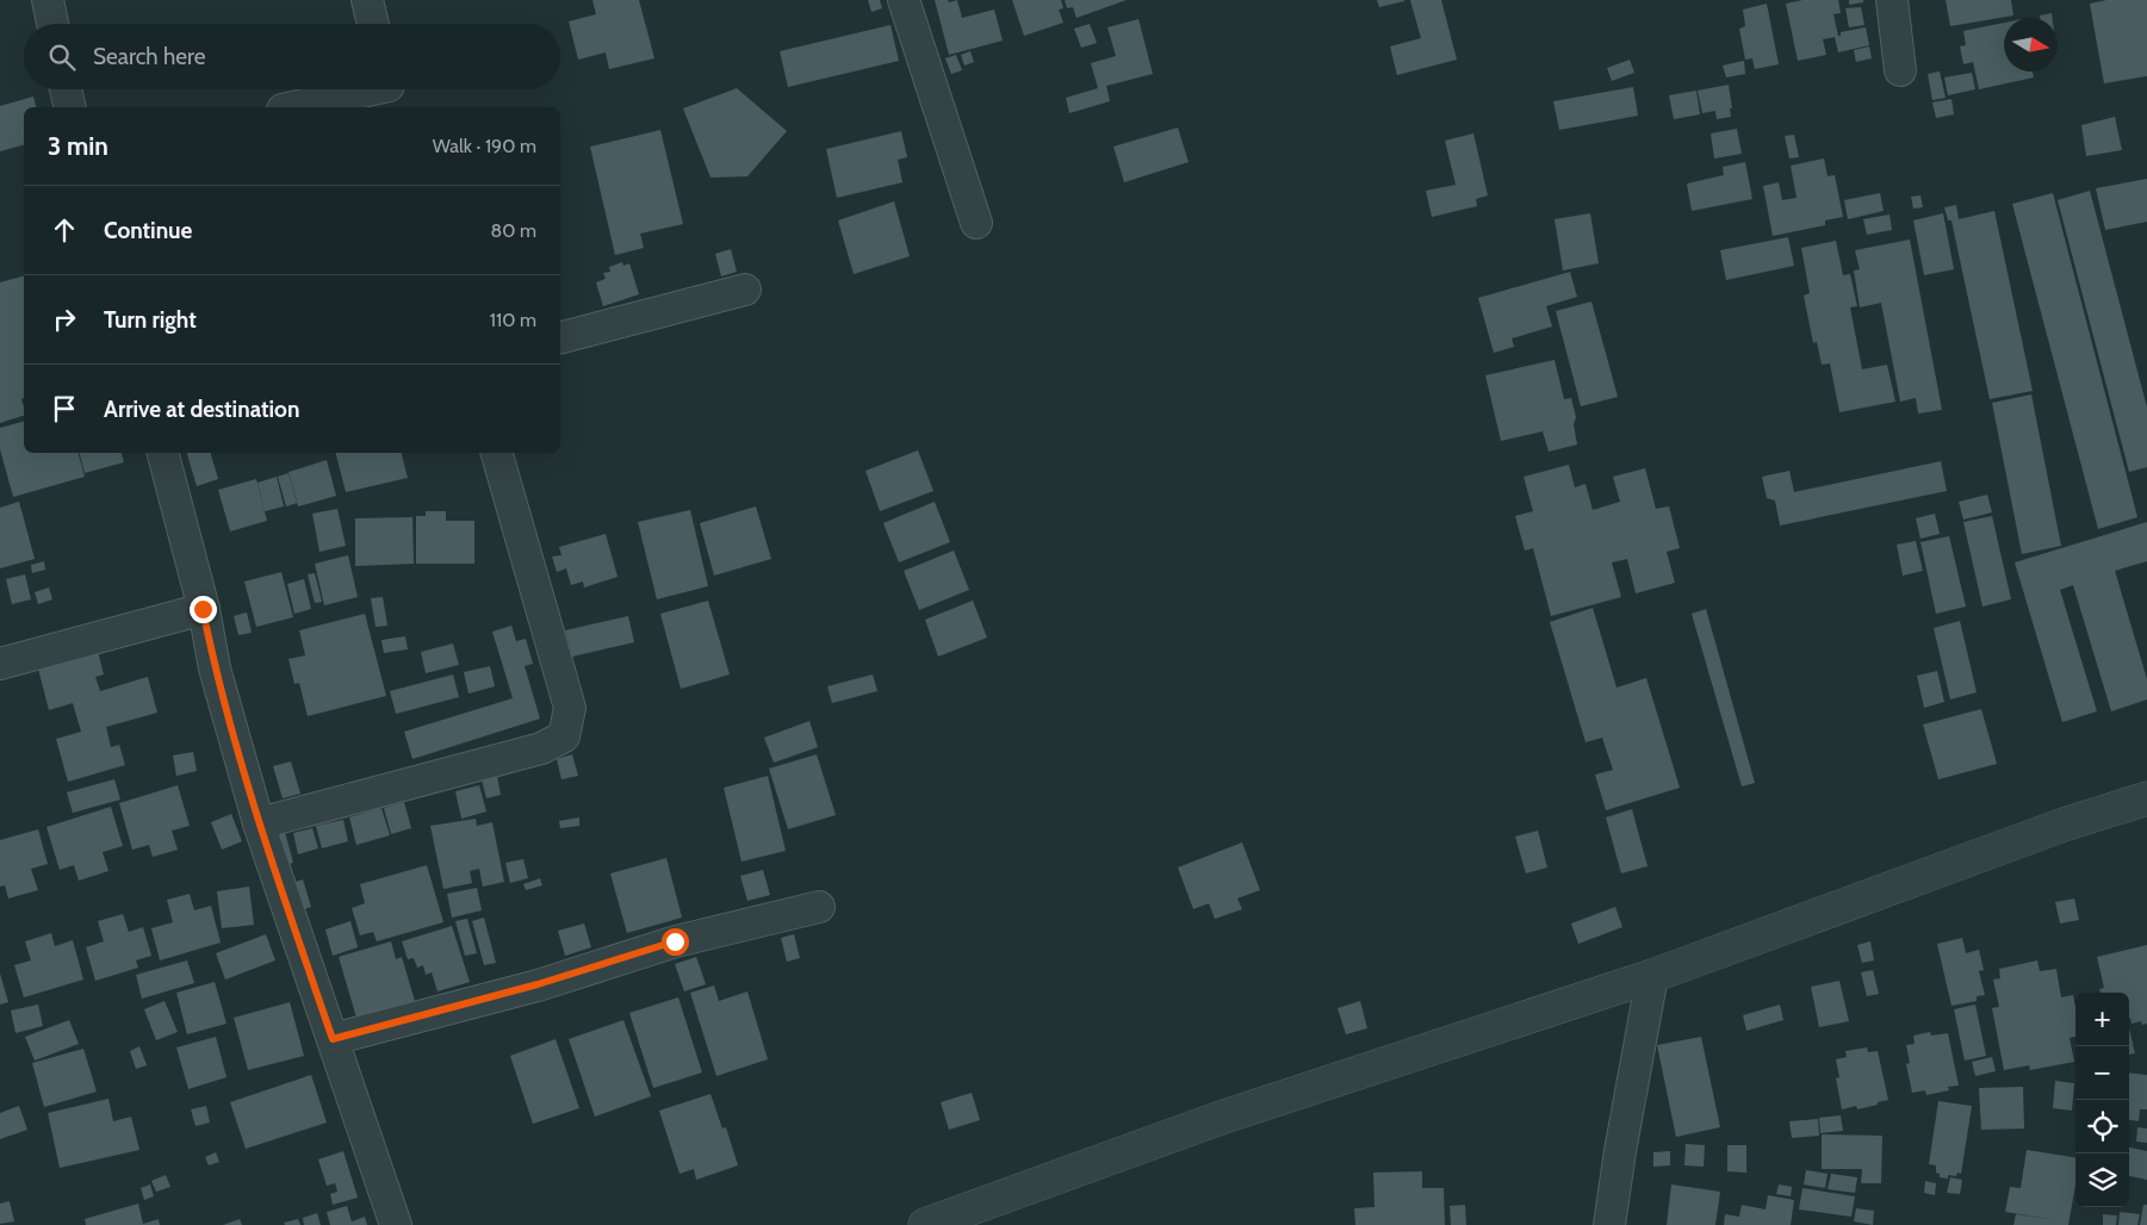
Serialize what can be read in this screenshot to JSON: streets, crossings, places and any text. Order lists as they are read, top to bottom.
{
  "north": "right",
  "page": {
    "search": "Search here",
    "heading": ["3 min", "Walk · 190 m"],
    "list": [
      ["Continue", "80 m"],
      ["Turn right", "110 m"],
      "Arrive at destination"
    ],
    "map_buttons": ["+", "−"]
  }
}
